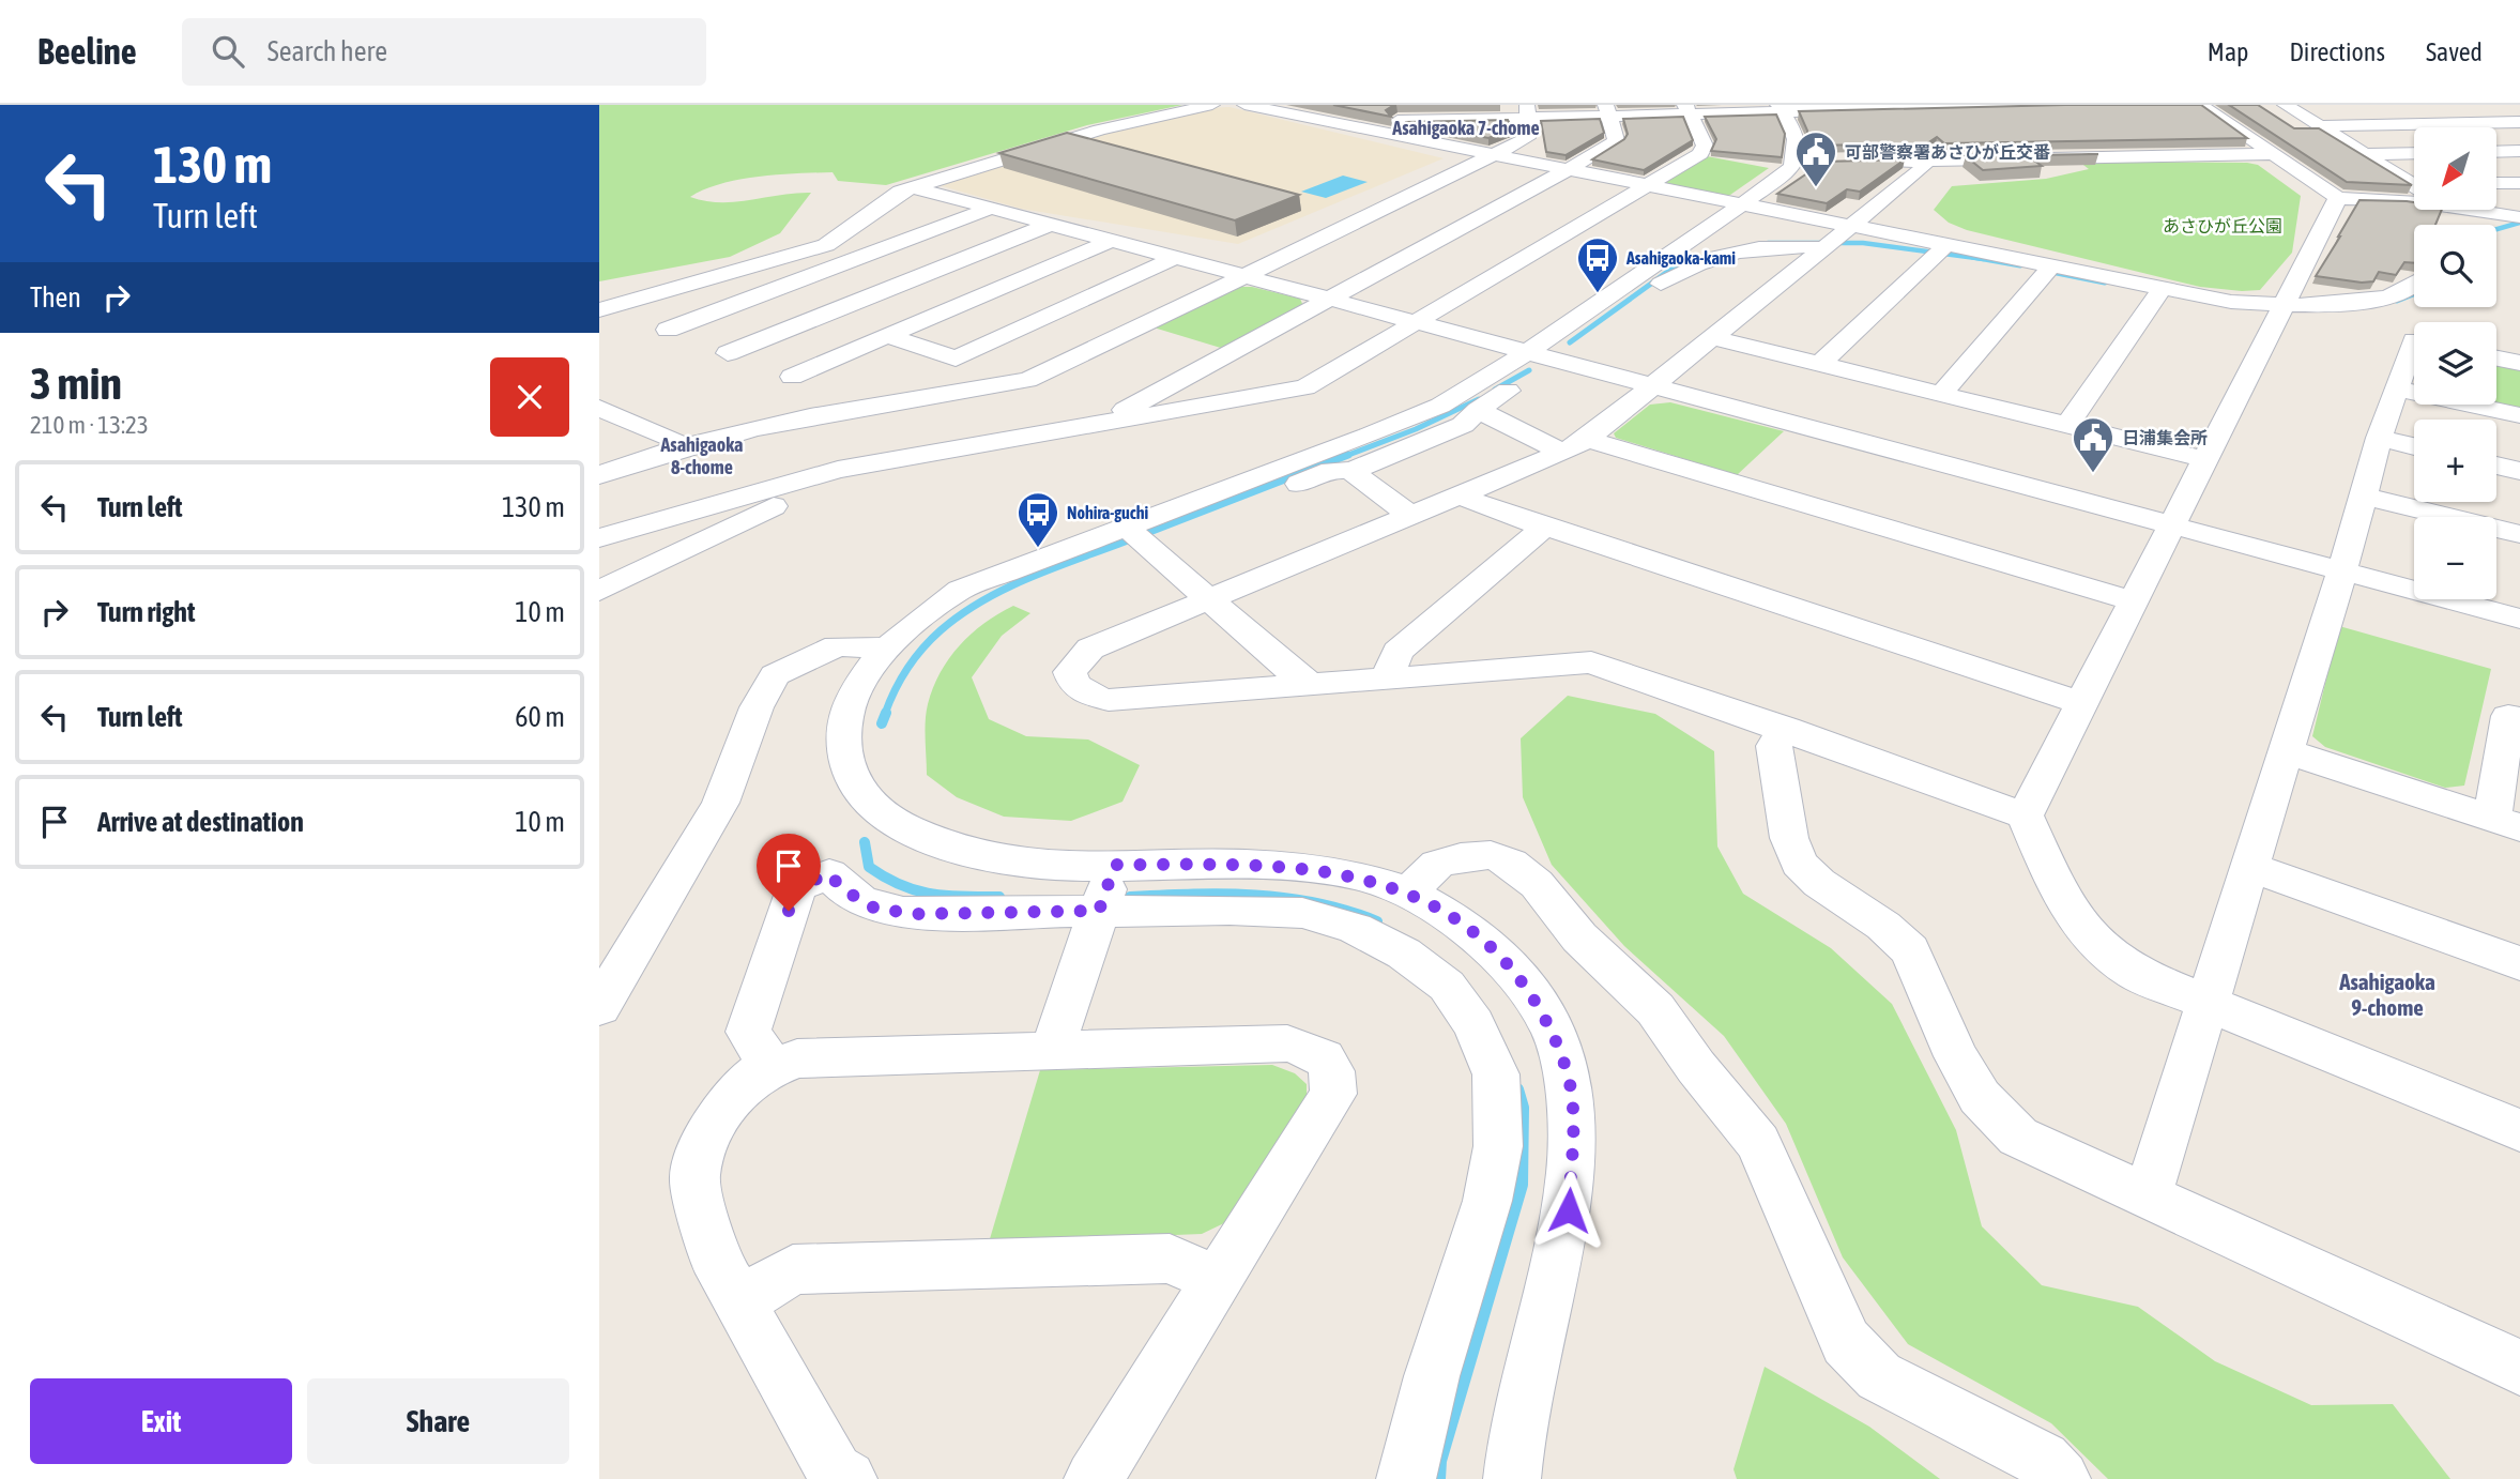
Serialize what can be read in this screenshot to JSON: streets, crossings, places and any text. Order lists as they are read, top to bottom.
{
  "districts": ["Asahigaoka 7-chome", "Asahigaoka 8-chome", "Asahigaoka 9-chome"],
  "parks": ["あさひが丘公園"],
  "places": {
    "public building": ["可部警察署あさひが丘交番", "日浦集会所"],
    "bus stop": ["Asahigaoka-kami", "Nohira-guchi"]
  },
  "north": "bottom left",
  "page": {
    "header": "Beeline",
    "search": "Search here",
    "nav": ["Map", "Directions", "Saved"],
    "turn": ["130 m", "Turn left"],
    "map_buttons": ["+", "−"],
    "then": "Then",
    "heading": ["3 min", "210 m · 13:23"],
    "list": [
      {
        "name": "Turn left",
        "value": "130 m"
      },
      {
        "name": "Turn right",
        "value": "10 m"
      },
      {
        "name": "Turn left",
        "value": "60 m"
      },
      {
        "name": "Arrive at destination",
        "value": "10 m"
      }
    ],
    "buttons": ["Exit", "Share"]
  }
}
